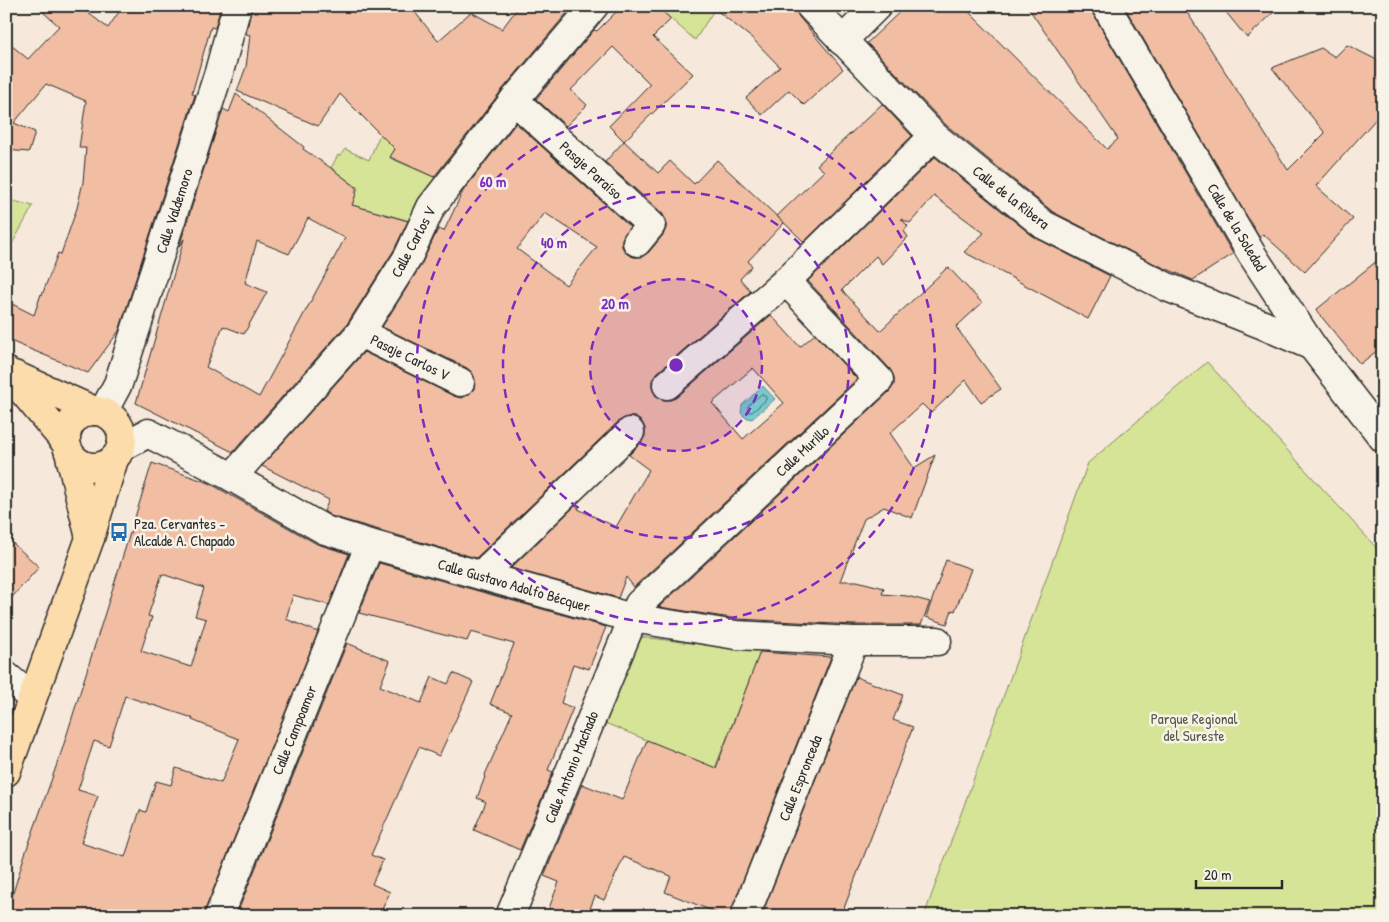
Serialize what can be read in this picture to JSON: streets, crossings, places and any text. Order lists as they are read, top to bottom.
{
  "streets": {
    "street": [
      "Pasaje Paraíso",
      "Calle de la Ribera",
      "Calle Valdemoro",
      "Calle de la Soledad",
      "Calle Carlos V",
      "Pasaje Carlos V",
      "Calle Murillo",
      "Calle Gustavo Adolfo Bécquer",
      "Calle Campoamor",
      "Calle Antonio Machado",
      "Calle Espronceda"
    ]
  },
  "crossings": [
    ["Pasaje Paraíso", "Calle Carlos V"],
    ["Calle de la Ribera", "Calle de la Soledad"],
    ["Calle Valdemoro", "Calle Gustavo Adolfo Bécquer"],
    ["Calle Carlos V", "Pasaje Carlos V"],
    ["Calle Carlos V", "Calle Gustavo Adolfo Bécquer"],
    ["Calle Murillo", "Calle Gustavo Adolfo Bécquer"],
    ["Calle Murillo", "Calle Antonio Machado"],
    ["Calle Gustavo Adolfo Bécquer", "Calle Campoamor"],
    ["Calle Gustavo Adolfo Bécquer", "Calle Antonio Machado"],
    ["Calle Gustavo Adolfo Bécquer", "Calle Espronceda"]
  ],
  "parks": ["Parque Regional del Sureste"],
  "places": {
    "bus stop": ["Pza. Cervantes - Alcalde A. Chapado"]
  },
  "scale_bar": "20 m",
  "rings": ["60 m", "40 m", "20 m"]
}
